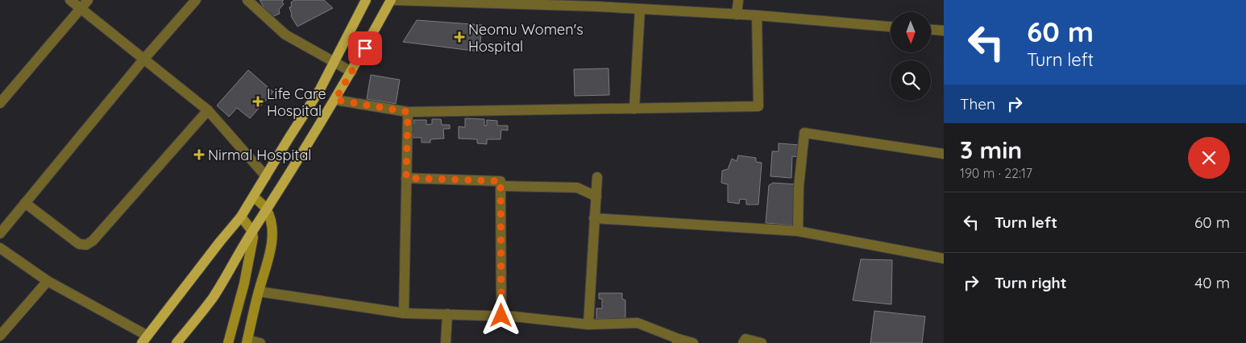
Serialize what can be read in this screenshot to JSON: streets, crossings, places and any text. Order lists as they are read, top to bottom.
{
  "places": {
    "health": ["Neomu Women's Hospital", "Life Care Hospital", "Nirmal Hospital"]
  },
  "north": "bottom",
  "page": {
    "turn": ["60 m", "Turn left"],
    "then": "Then",
    "heading": ["3 min", "190 m · 22:17"],
    "list": [
      {
        "name": "Turn left",
        "value": "60 m"
      },
      {
        "name": "Turn right",
        "value": "40 m"
      }
    ]
  }
}
